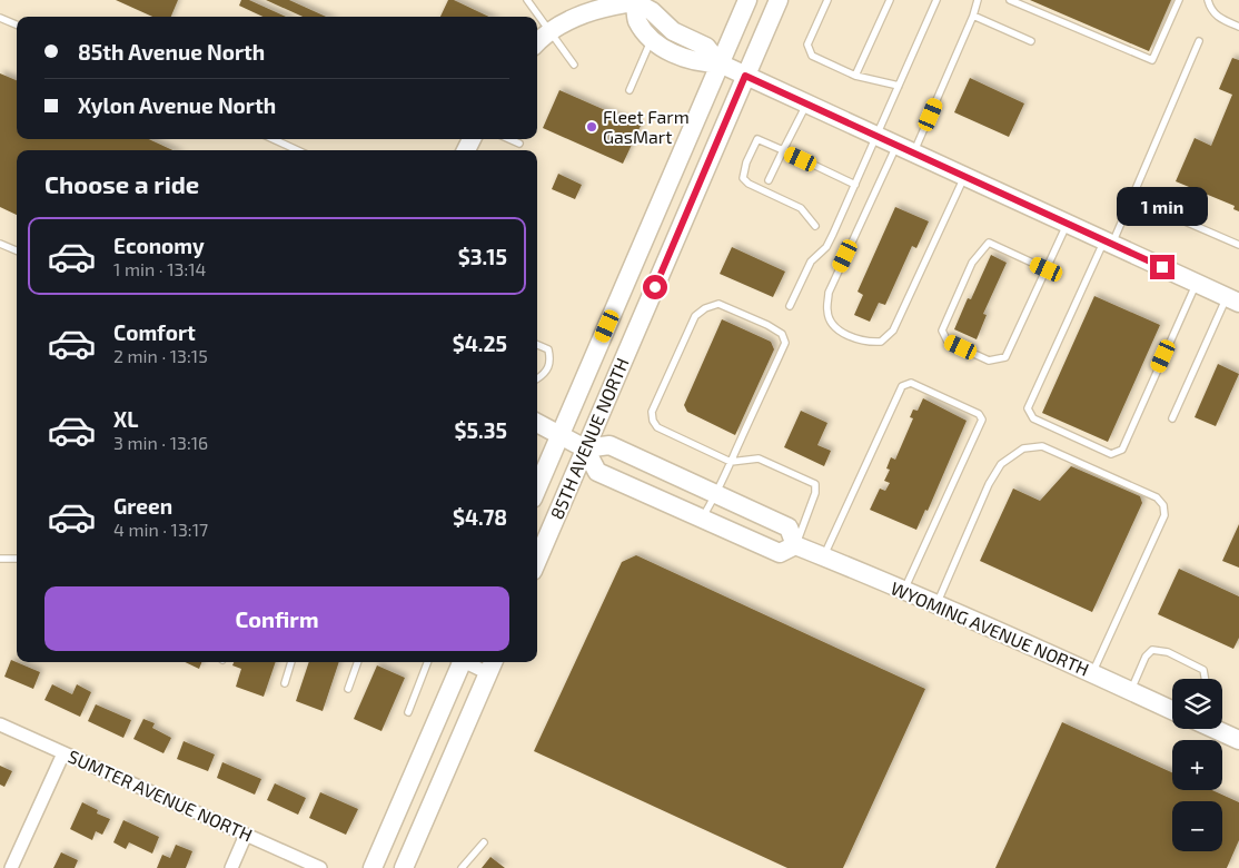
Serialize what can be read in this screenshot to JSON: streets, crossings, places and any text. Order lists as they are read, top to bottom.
{
  "streets": {
    "street": ["85TH AVENUE NORTH", "WYOMING AVENUE NORTH", "SUMTER AVENUE NORTH"]
  },
  "crossings": [
    ["85TH AVENUE NORTH", "WYOMING AVENUE NORTH"]
  ],
  "places": ["Fleet Farm GasMart"],
  "page": {
    "banner": ["85th Avenue North", "Xylon Avenue North"],
    "heading": "Choose a ride",
    "bubble": "1 min",
    "list": [
      {
        "name": "Economy",
        "note": "1 min · 13:14",
        "value": "$3.15"
      },
      {
        "name": "Comfort",
        "note": "2 min · 13:15",
        "value": "$4.25"
      },
      {
        "name": "XL",
        "note": "3 min · 13:16",
        "value": "$5.35"
      },
      {
        "name": "Green",
        "note": "4 min · 13:17",
        "value": "$4.78"
      }
    ],
    "buttons": "Confirm",
    "map_buttons": ["+", "−"]
  }
}
